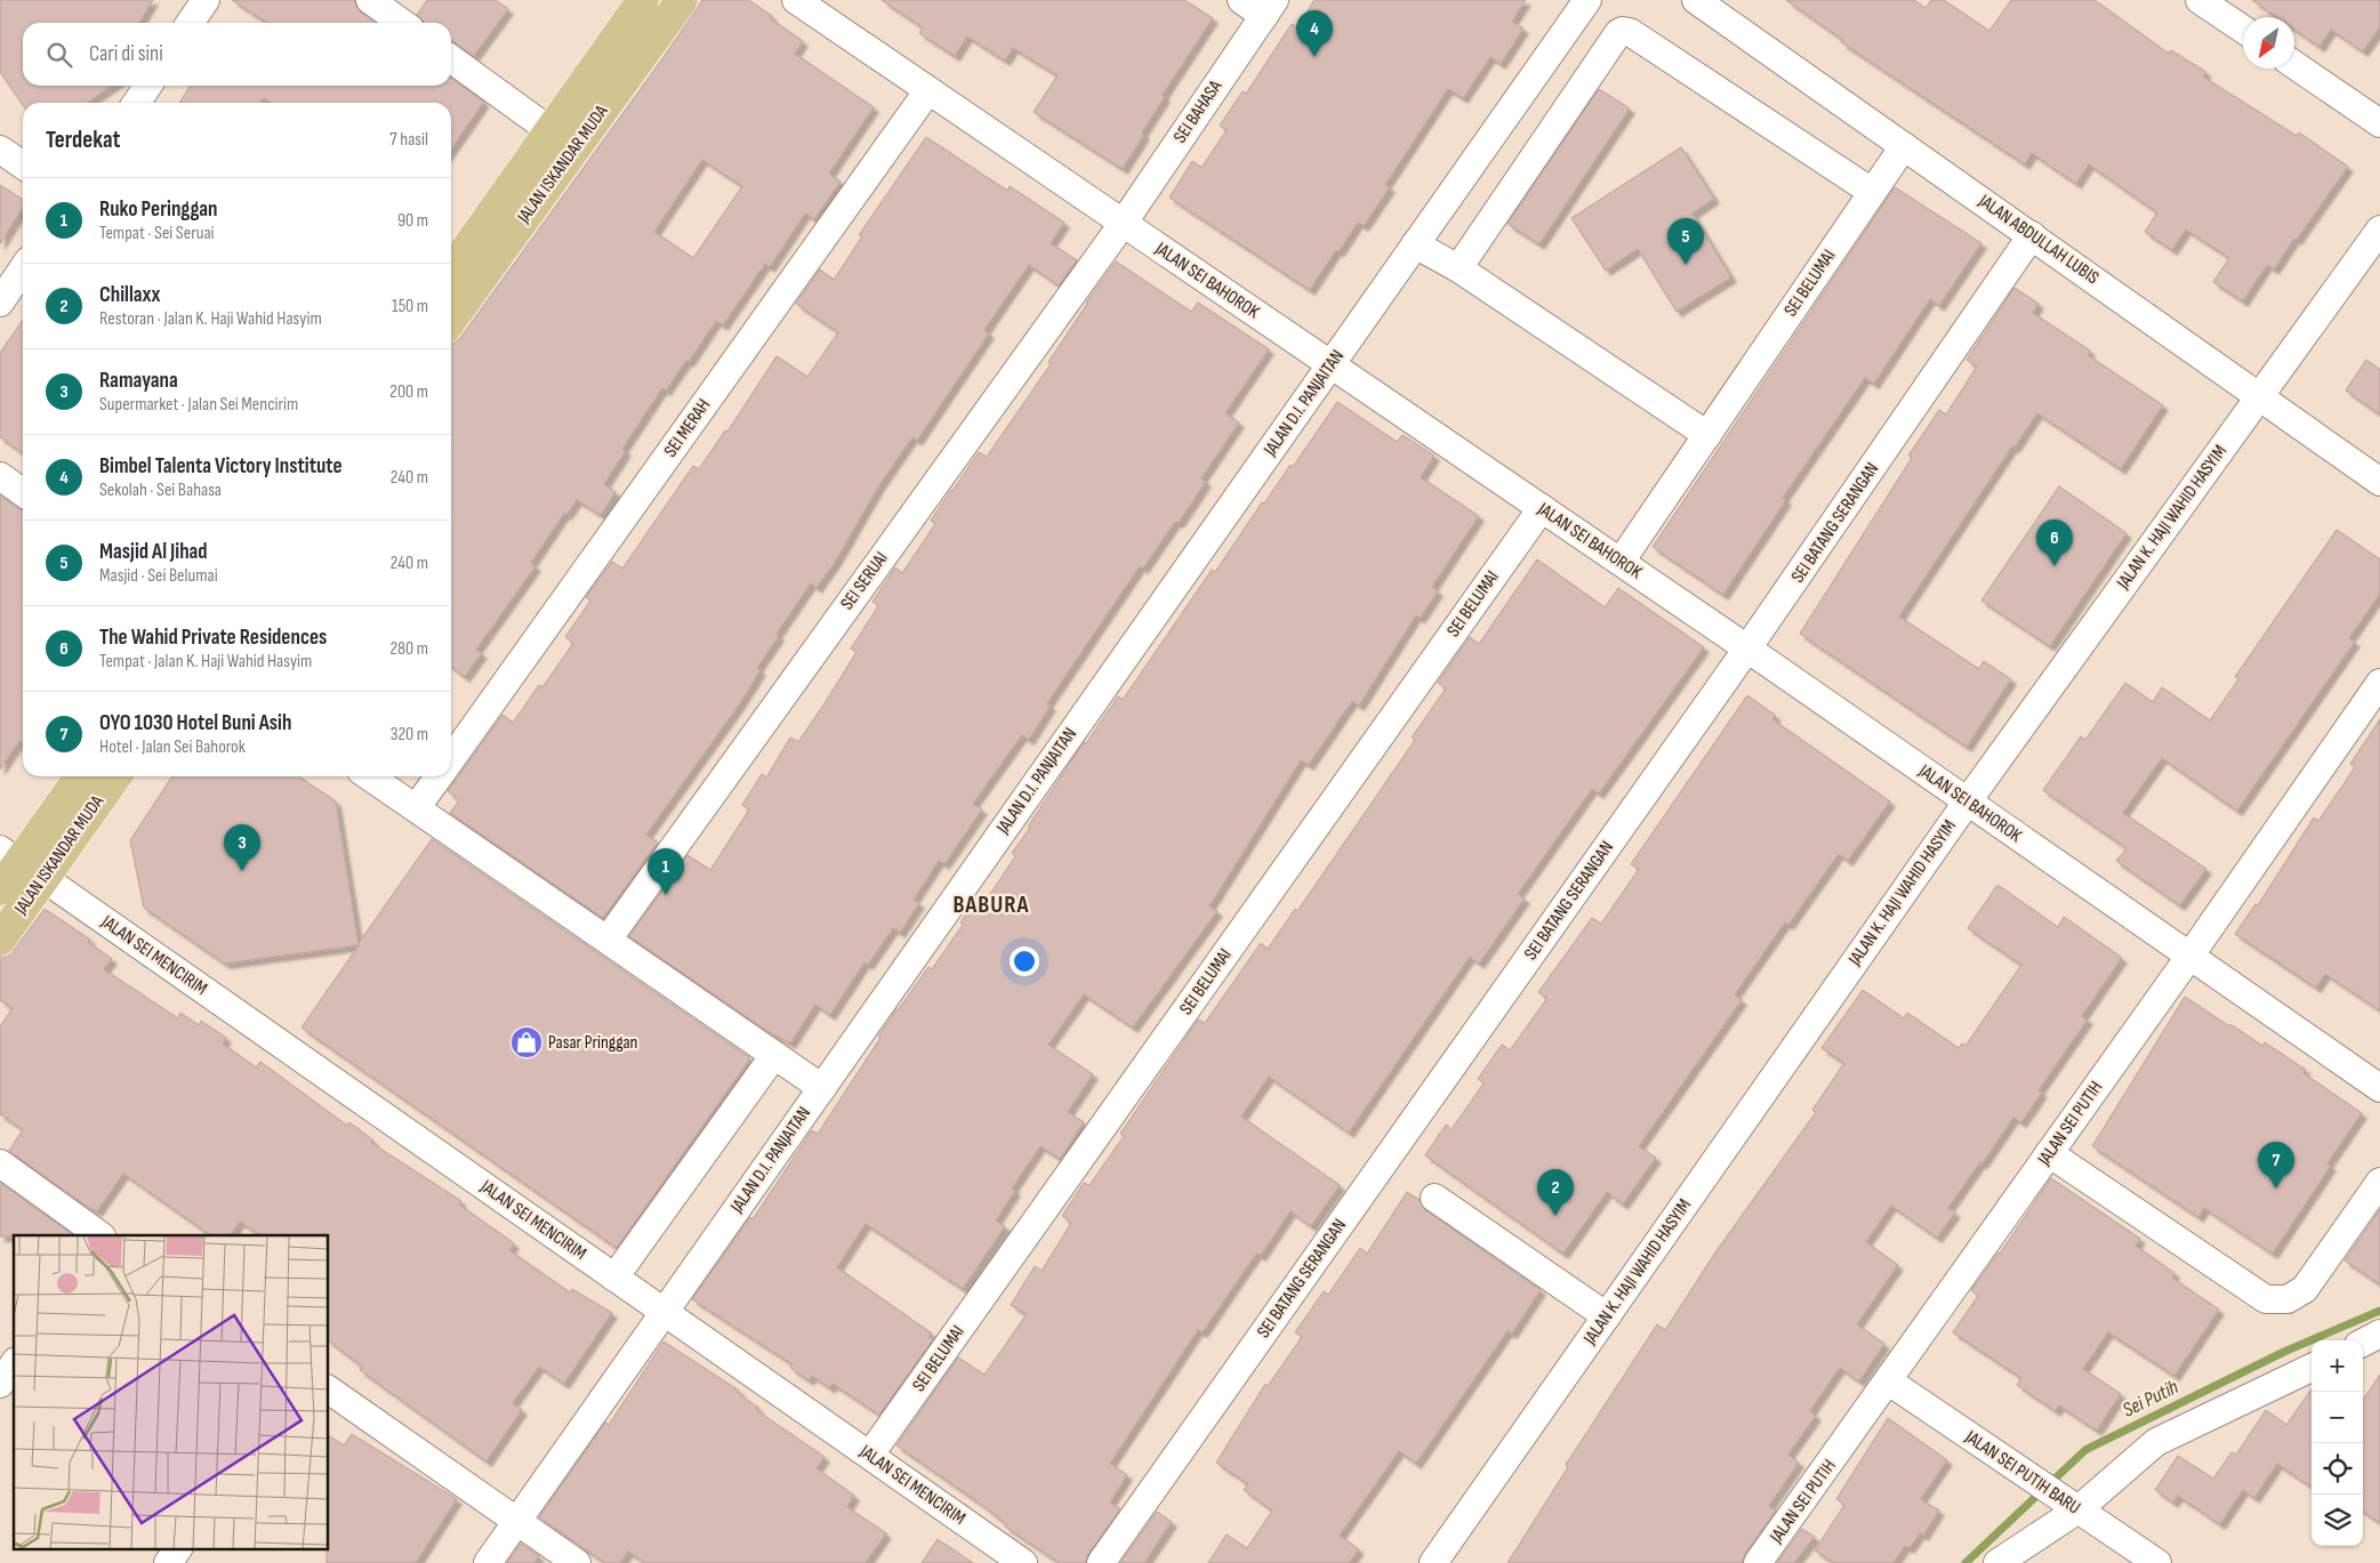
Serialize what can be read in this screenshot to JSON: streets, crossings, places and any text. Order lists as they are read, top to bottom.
{
  "streets": {
    "main road": ["JALAN ISKANDAR MUDA"],
    "street": [
      "SEI BAHASA",
      "JALAN ABDULLAH LUBIS",
      "JALAN SEI BAHOROK",
      "SEI BELUMAI",
      "JALAN D.I. PANJAITAN",
      "SEI MERAH",
      "JALAN K. HAJI WAHID HASYIM",
      "SEI BATANG SERANGAN",
      "SEI SERUAI",
      "JALAN SEI MENCIRIM",
      "JALAN SEI PUTIH",
      "JALAN SEI PUTIH BARU"
    ]
  },
  "crossings": [
    ["SEI BAHASA", "JALAN SEI BAHOROK"],
    ["SEI BAHASA", "SEI SERUAI"],
    ["JALAN ISKANDAR MUDA", "JALAN SEI MENCIRIM"],
    ["JALAN ABDULLAH LUBIS", "SEI BELUMAI"],
    ["JALAN ABDULLAH LUBIS", "JALAN K. HAJI WAHID HASYIM"],
    ["JALAN ABDULLAH LUBIS", "SEI BATANG SERANGAN"],
    ["JALAN SEI BAHOROK", "SEI BELUMAI"],
    ["JALAN SEI BAHOROK", "JALAN D.I. PANJAITAN"],
    ["JALAN SEI BAHOROK", "SEI MERAH"],
    ["JALAN SEI BAHOROK", "JALAN K. HAJI WAHID HASYIM"],
    ["JALAN SEI BAHOROK", "SEI BATANG SERANGAN"],
    ["JALAN SEI BAHOROK", "SEI SERUAI"],
    ["JALAN SEI BAHOROK", "JALAN SEI PUTIH"],
    ["SEI BELUMAI", "JALAN SEI MENCIRIM"],
    ["JALAN D.I. PANJAITAN", "JALAN SEI MENCIRIM"],
    ["JALAN SEI PUTIH", "JALAN SEI PUTIH BARU"]
  ],
  "districts": ["BABURA"],
  "water": ["Sei Putih"],
  "places": {
    "shop": ["Pasar Pringgan"]
  },
  "north": "bottom left",
  "page": {
    "pins": [
      "4",
      "5",
      "6",
      "3",
      "1",
      "7",
      "2"
    ],
    "search": "Cari di sini",
    "heading": ["Terdekat", "7 hasil"],
    "list": [
      {
        "mark": "1",
        "name": "Ruko Peringgan",
        "note": "Tempat · Sei Seruai",
        "value": "90 m"
      },
      {
        "mark": "2",
        "name": "Chillaxx",
        "note": "Restoran · Jalan K. Haji Wahid Hasyim",
        "value": "150 m"
      },
      {
        "mark": "3",
        "name": "Ramayana",
        "note": "Supermarket · Jalan Sei Mencirim",
        "value": "200 m"
      },
      {
        "mark": "4",
        "name": "Bimbel Talenta Victory Institute",
        "note": "Sekolah · Sei Bahasa",
        "value": "240 m"
      },
      {
        "mark": "5",
        "name": "Masjid Al Jihad",
        "note": "Masjid · Sei Belumai",
        "value": "240 m"
      },
      {
        "mark": "6",
        "name": "The Wahid Private Residences",
        "note": "Tempat · Jalan K. Haji Wahid Hasyim",
        "value": "280 m"
      },
      {
        "mark": "7",
        "name": "OYO 1030 Hotel Buni Asih",
        "note": "Hotel · Jalan Sei Bahorok",
        "value": "320 m"
      }
    ],
    "map_buttons": ["+", "−"]
  }
}
